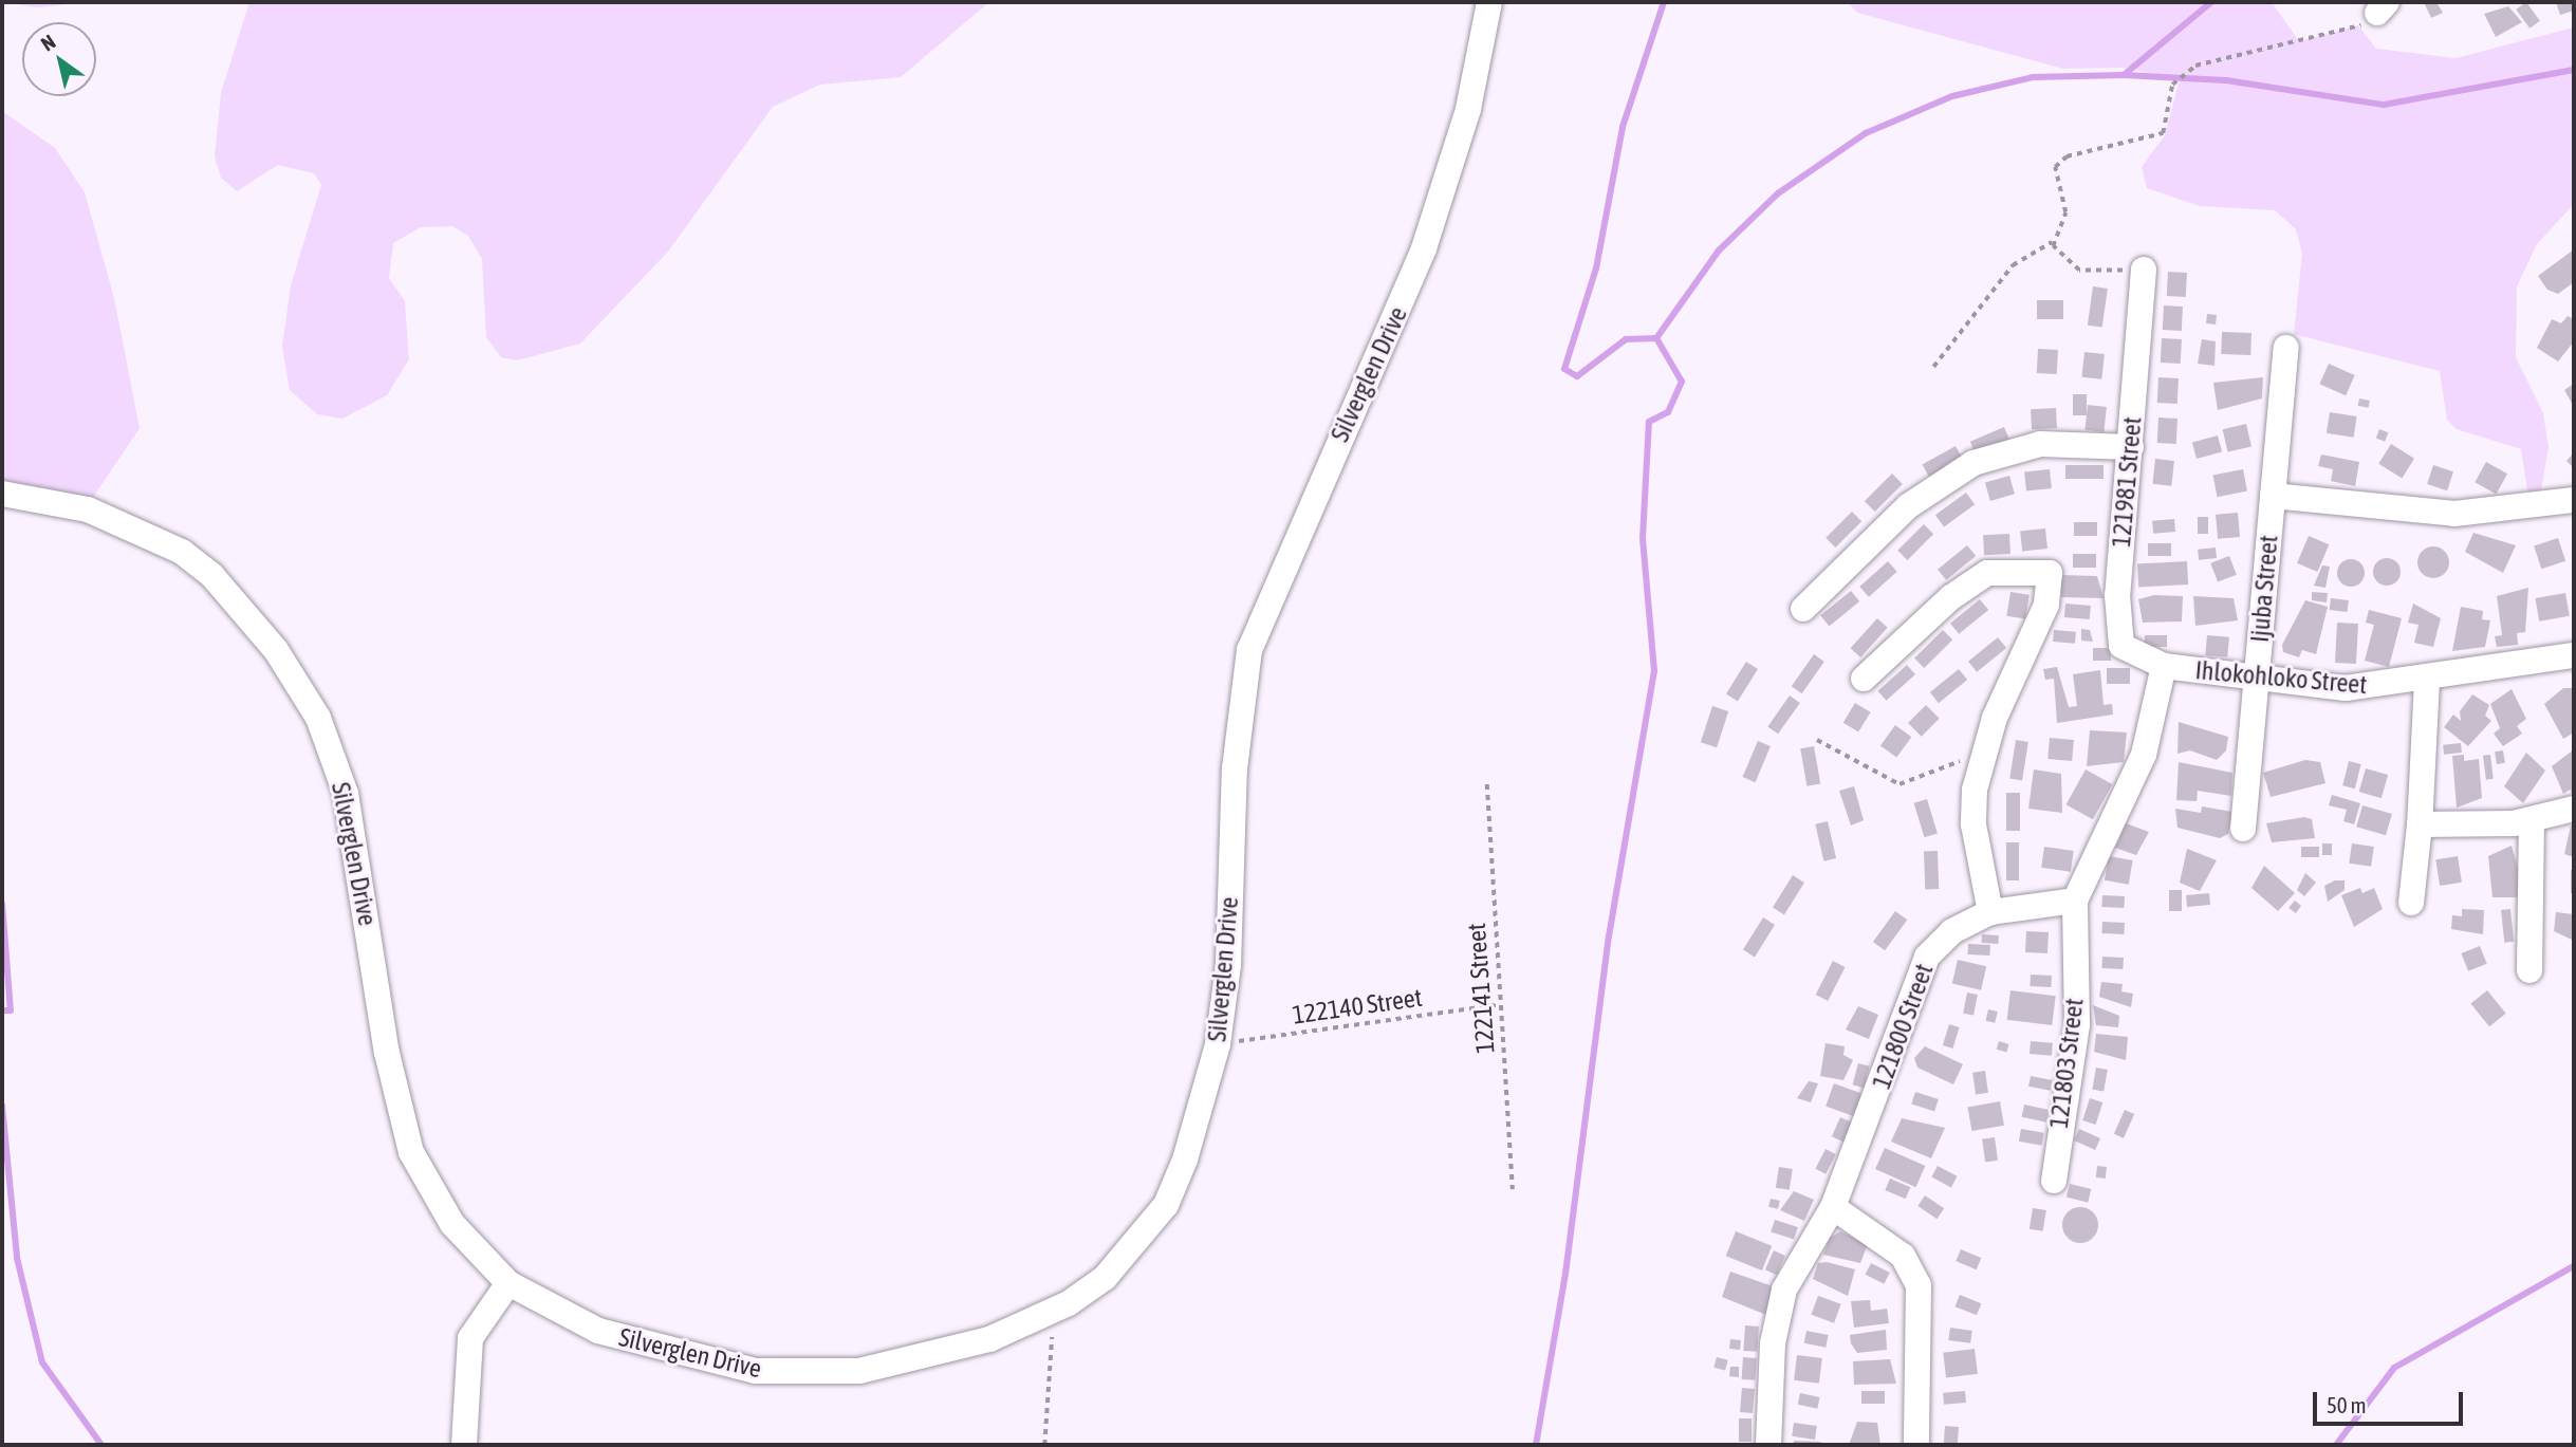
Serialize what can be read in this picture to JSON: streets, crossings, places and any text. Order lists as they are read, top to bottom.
{
  "streets": {
    "street": [
      "Silverglen Drive",
      "121981 Street",
      "Ijuba Street",
      "Ihlokohloko Street",
      "121800 Street",
      "121803 Street"
    ],
    "path": ["122141 Street", "122140 Street"]
  },
  "crossings": [
    ["Silverglen Drive", "122140 Street"],
    ["121981 Street", "Ihlokohloko Street"],
    ["Ijuba Street", "Ihlokohloko Street"],
    ["122141 Street", "122140 Street"],
    ["121800 Street", "121803 Street"]
  ],
  "scale_bar": "50 m",
  "north": "top left"
}
